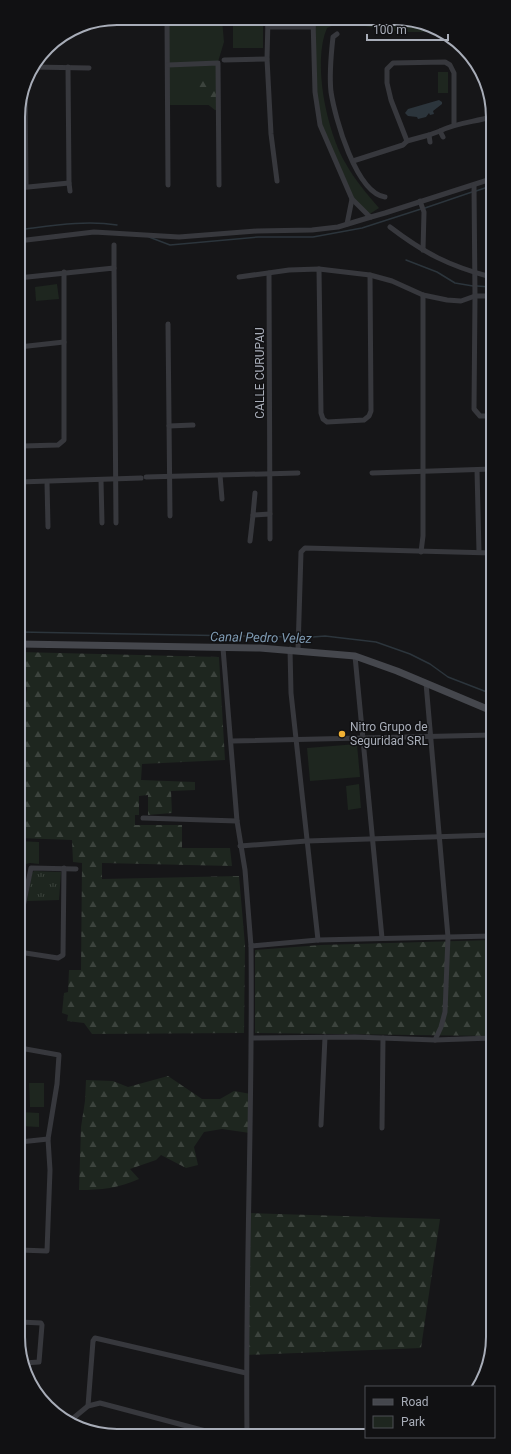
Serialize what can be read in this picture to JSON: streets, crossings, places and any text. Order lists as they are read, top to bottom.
{
  "streets": {
    "street": ["CALLE CURUPAU"]
  },
  "water": ["Canal Pedro Velez"],
  "places": ["Nitro Grupo de Seguridad SRL"],
  "legend": ["Road", "Park"],
  "scale_bar": "100 m"
}
